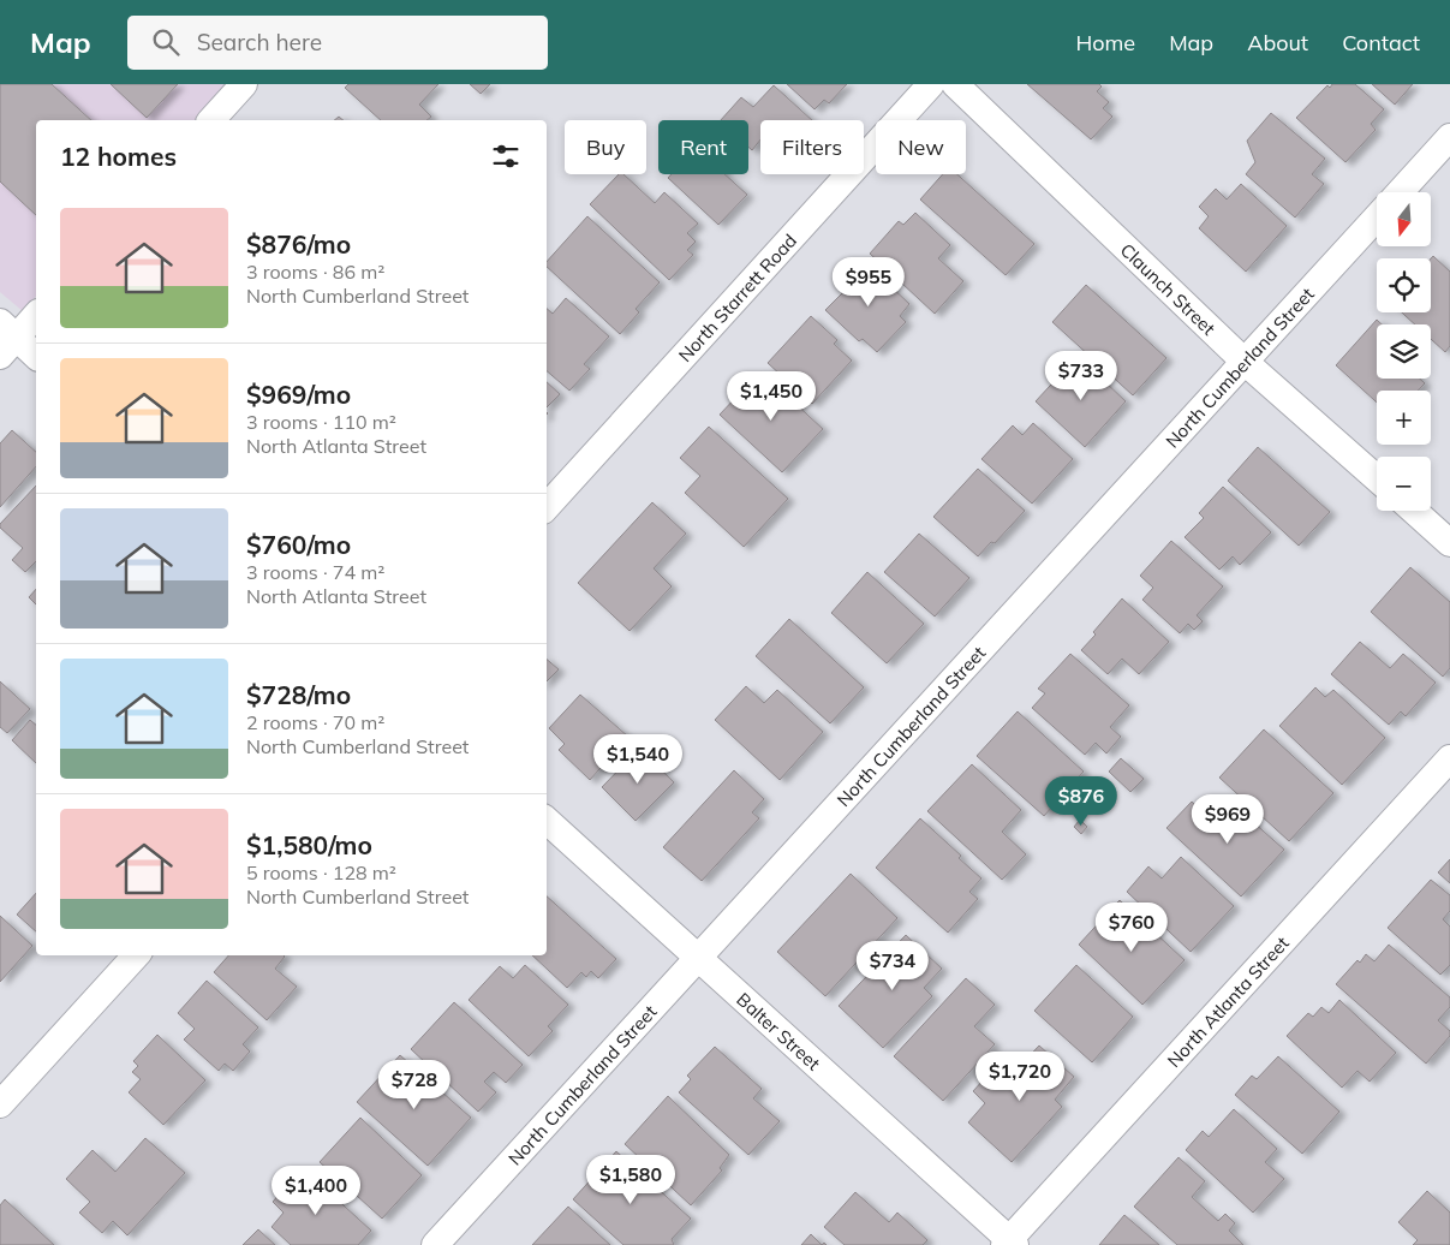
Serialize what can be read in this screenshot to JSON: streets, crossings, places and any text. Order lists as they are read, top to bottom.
{
  "streets": {
    "street": [
      "Claunch Street",
      "North Starrett Road",
      "North Cumberland Street",
      "North Atlanta Street",
      "Balter Street"
    ]
  },
  "crossings": [
    ["Claunch Street", "North Cumberland Street"],
    ["North Cumberland Street", "Balter Street"],
    ["North Atlanta Street", "Balter Street"]
  ],
  "north": "bottom",
  "page": {
    "header": "Map",
    "search": "Search here",
    "nav": [
      "Home",
      "Map",
      "About",
      "Contact"
    ],
    "chip": [
      "Buy",
      "Rent",
      "Filters",
      "New"
    ],
    "heading": "12 homes",
    "map_buttons": ["+", "−"],
    "list": [
      {
        "name": "$876/mo",
        "note": "3 rooms · 86 m² · North Cumberland Street"
      },
      {
        "name": "$969/mo",
        "note": "3 rooms · 110 m² · North Atlanta Street"
      },
      {
        "name": "$760/mo",
        "note": "3 rooms · 74 m² · North Atlanta Street"
      },
      {
        "name": "$728/mo",
        "note": "2 rooms · 70 m² · North Cumberland Street"
      },
      {
        "name": "$1,580/mo",
        "note": "5 rooms · 128 m² · North Cumberland Street"
      }
    ],
    "price": [
      "$955",
      "$733",
      "$1,450",
      "$1,540",
      "$876",
      "$969",
      "$760",
      "$734",
      "$1,720",
      "$728",
      "$1,580",
      "$1,400"
    ]
  }
}
